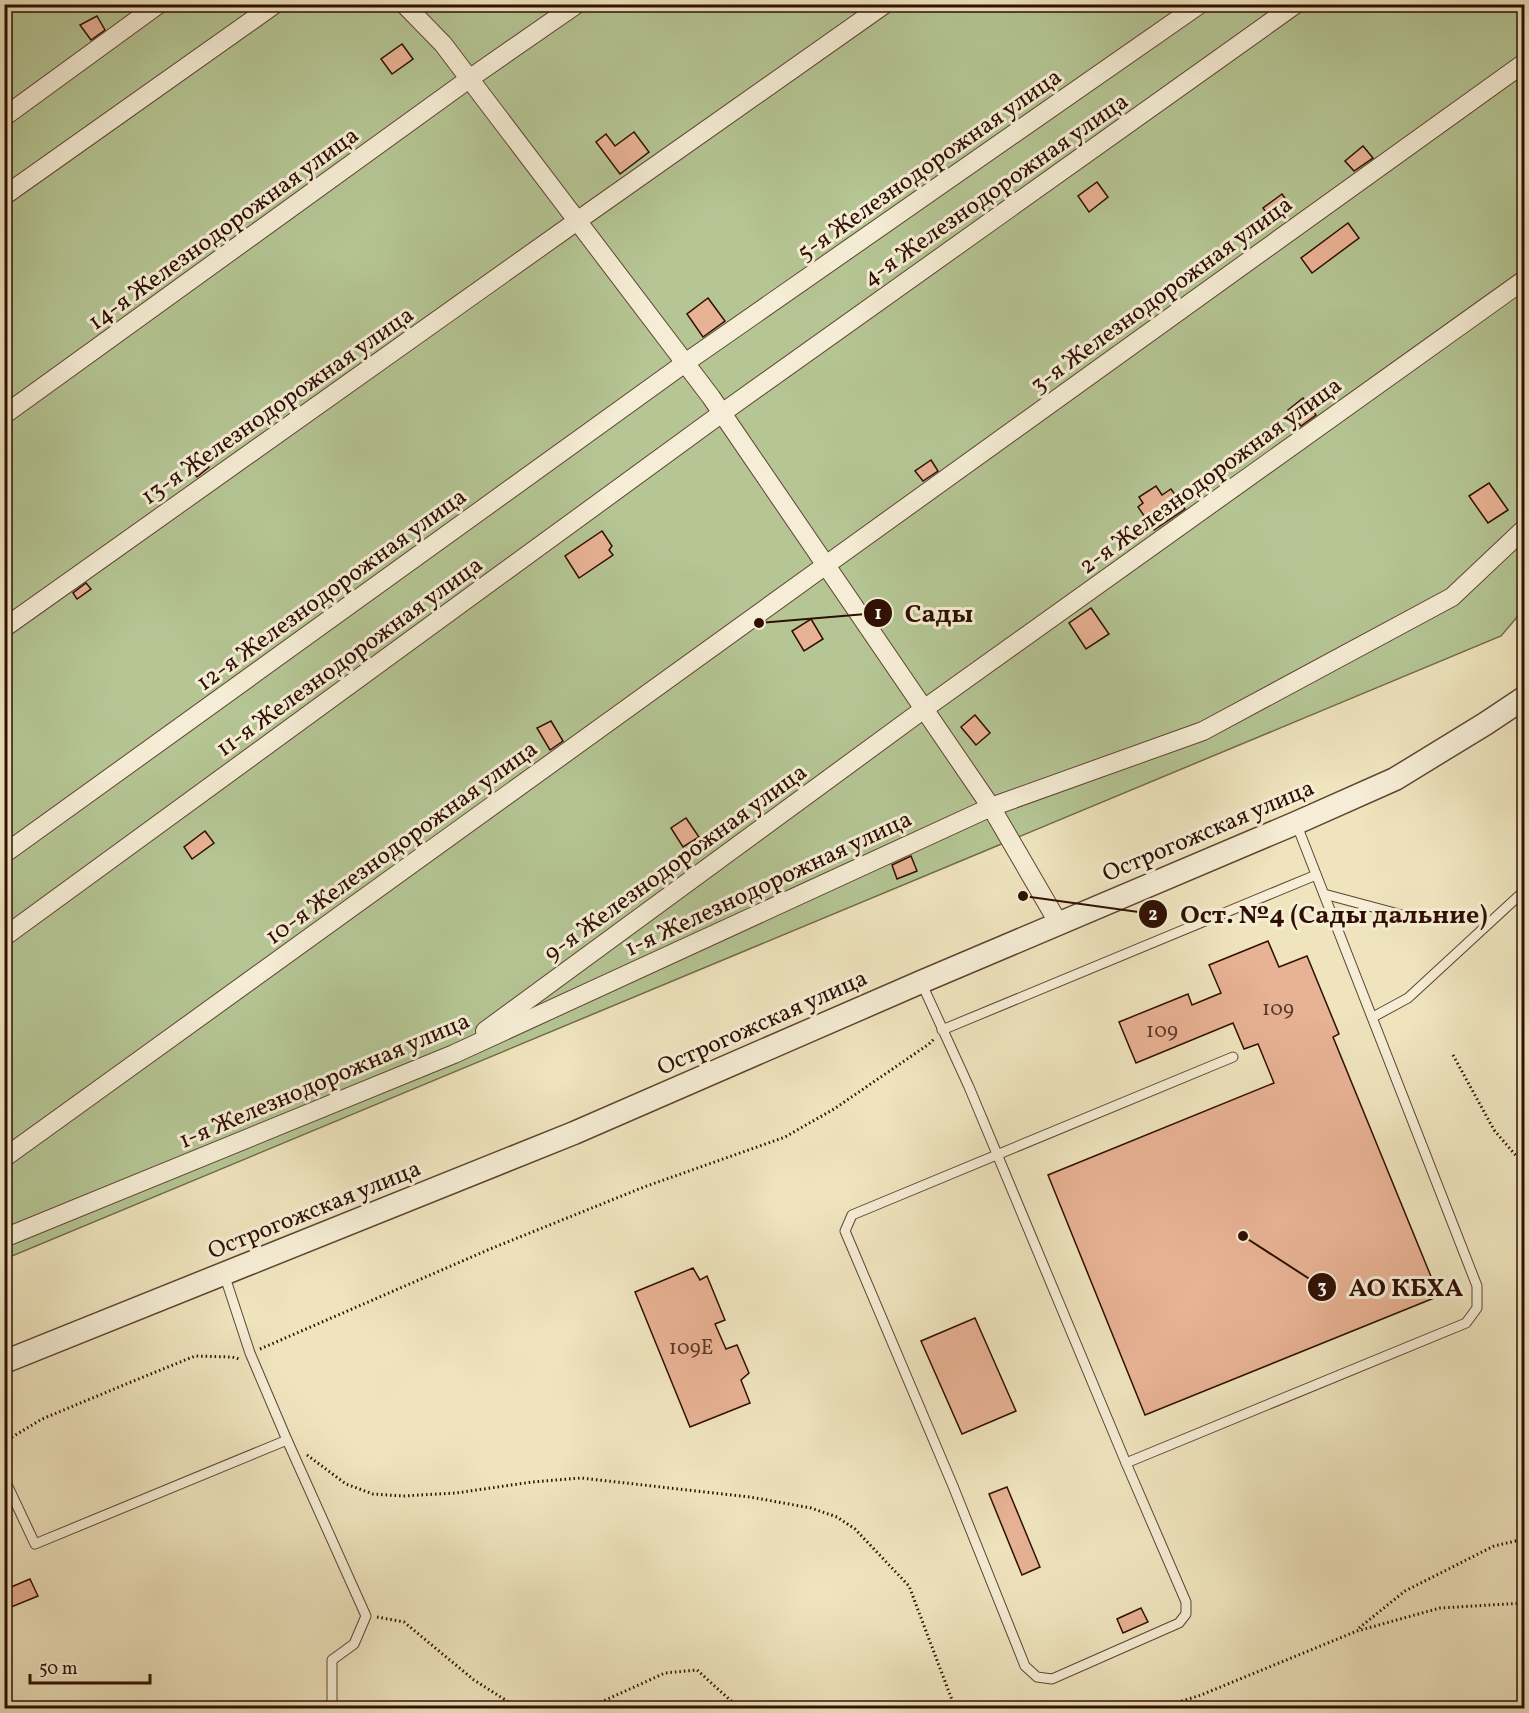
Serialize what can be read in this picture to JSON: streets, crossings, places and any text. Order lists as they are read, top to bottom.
{
  "streets": {
    "street": [
      "5-я Железнодорожная улица",
      "4-я Железнодорожная улица",
      "14-я Железнодорожная улица",
      "3-я Железнодорожная улица",
      "13-я Железнодорожная улица",
      "2-я Железнодорожная улица",
      "12-я Железнодорожная улица",
      "11-я Железнодорожная улица",
      "Острогожская улица",
      "10-я Железнодорожная улица",
      "9-я Железнодорожная улица",
      "1-я Железнодорожная улица"
    ]
  },
  "crossings": [
    ["5-я Железнодорожная улица", "12-я Железнодорожная улица"],
    ["4-я Железнодорожная улица", "11-я Железнодорожная улица"],
    ["3-я Железнодорожная улица", "10-я Железнодорожная улица"],
    ["2-я Железнодорожная улица", "9-я Железнодорожная улица"],
    ["9-я Железнодорожная улица", "1-я Железнодорожная улица"]
  ],
  "places": ["Сады", "Ост. №4 (Сады дальние)", "АО КБХА"],
  "house_numbers": ["109", "109", "109Е"],
  "scale_bar": "50 m"
}
